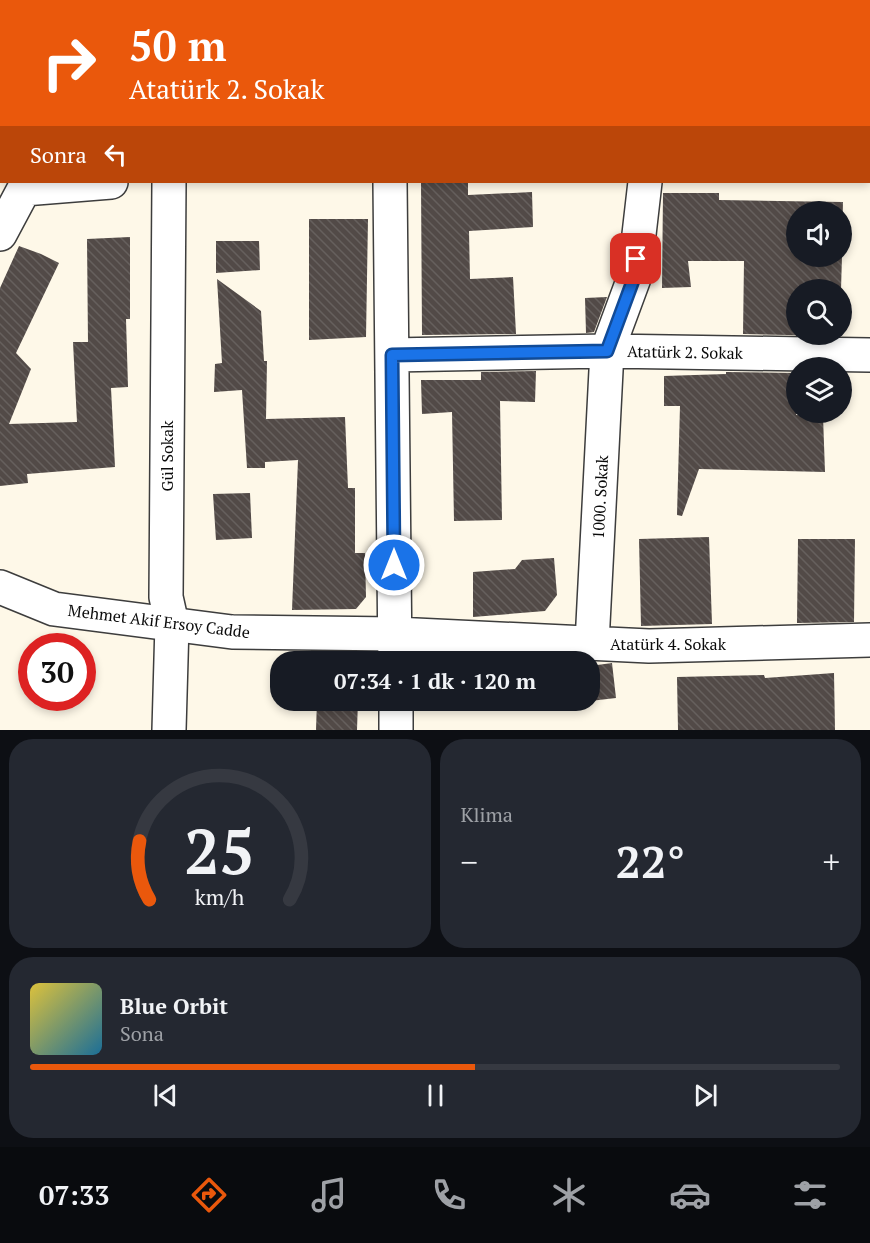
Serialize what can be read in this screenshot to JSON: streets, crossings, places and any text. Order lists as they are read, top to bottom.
{
  "streets": {
    "street": [
      "Atatürk 2. Sokak",
      "Gül Sokak",
      "1000. Sokak",
      "Mehmet Akif Ersoy Cadde",
      "Atatürk 4. Sokak"
    ]
  },
  "crossings": [
    ["Atatürk 2. Sokak", "1000. Sokak"],
    ["Gül Sokak", "Mehmet Akif Ersoy Cadde"],
    ["1000. Sokak", "Atatürk 4. Sokak"],
    ["Mehmet Akif Ersoy Cadde", "Atatürk 4. Sokak"]
  ],
  "page": {
    "turn": ["50 m", "Atatürk 2. Sokak"],
    "then": "Sonra",
    "limit": "30",
    "trip": "07:34 · 1 dk · 120 m",
    "tile": "Klima",
    "heat": ["−", "22°", "+"],
    "song": ["Blue Orbit", "Sona"],
    "tabs": "07:33",
    "gauge": ["25", "km/h"]
  }
}
